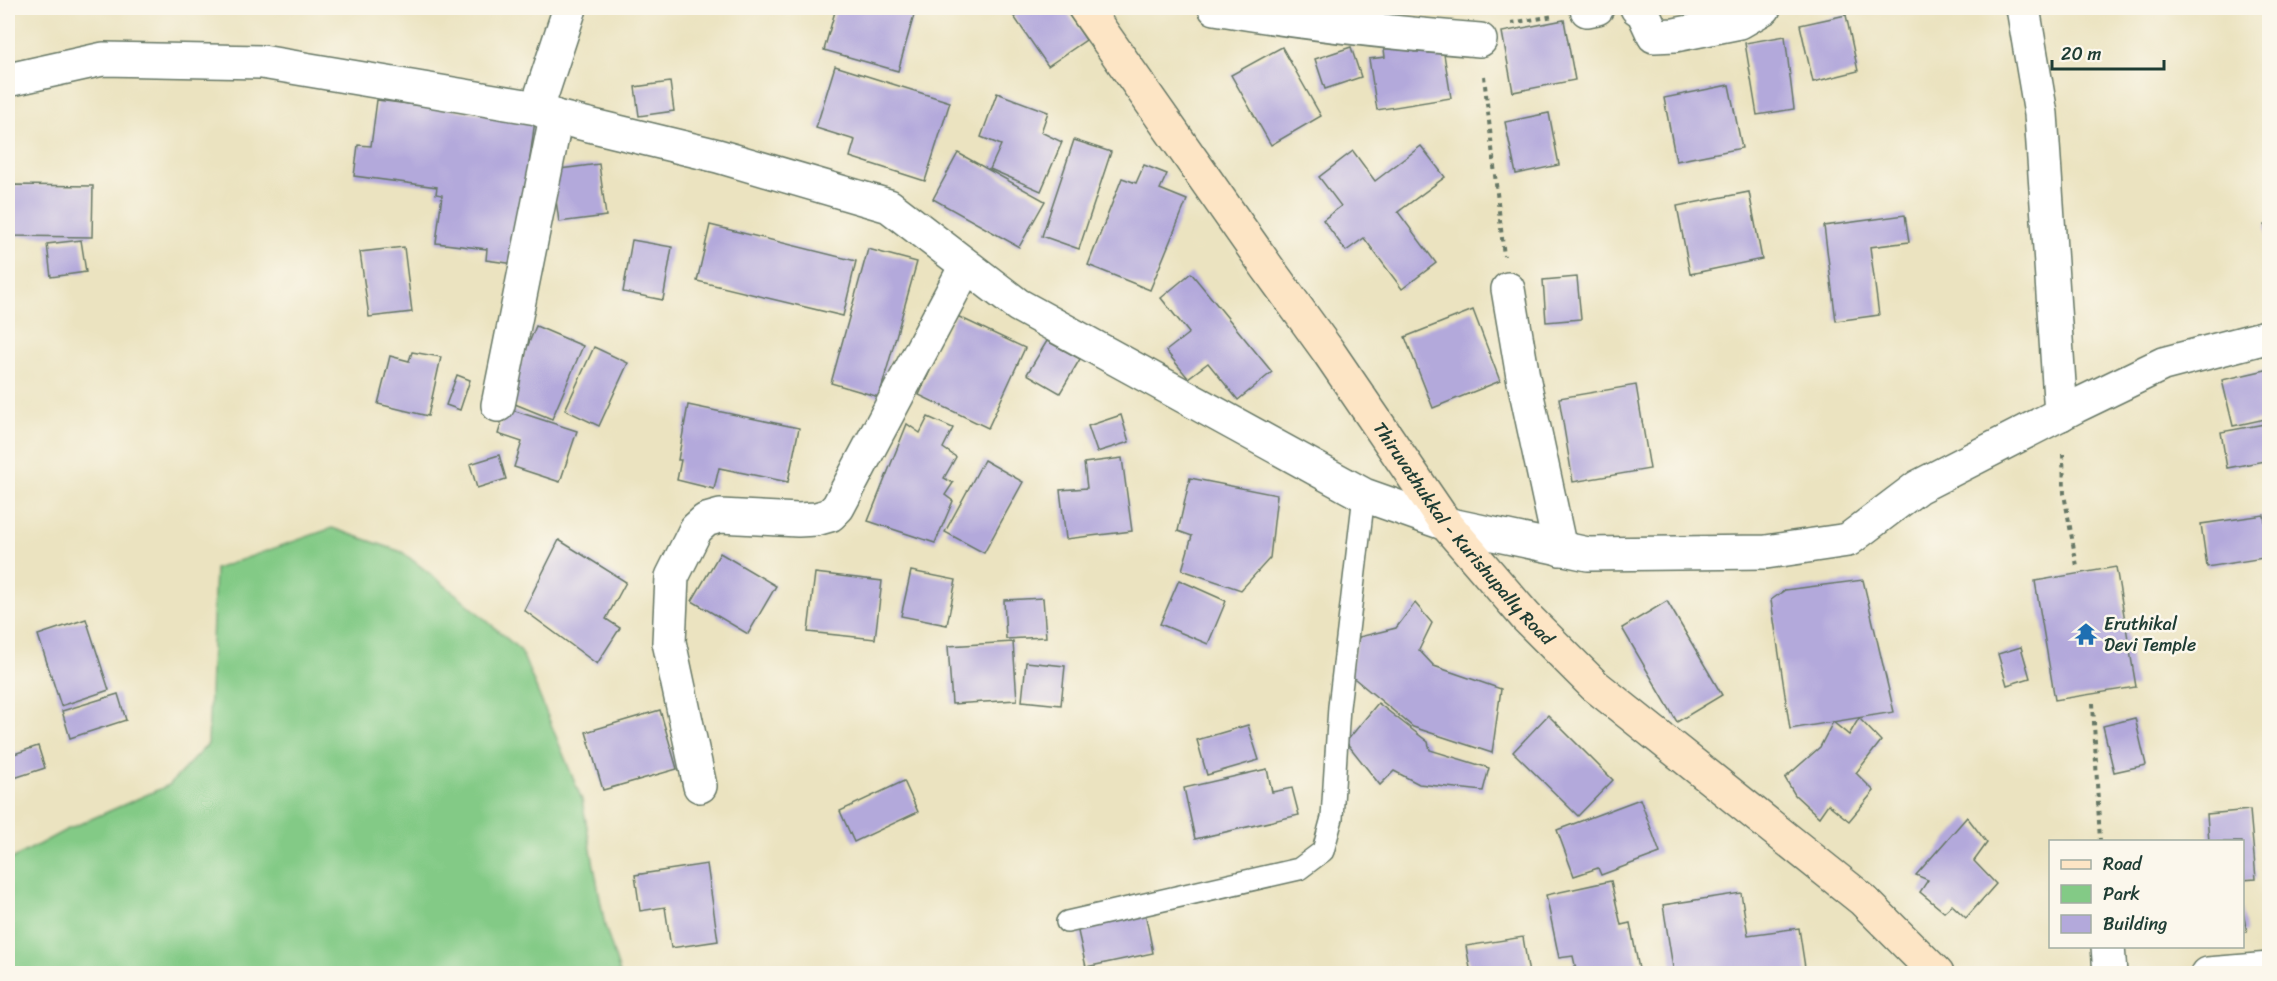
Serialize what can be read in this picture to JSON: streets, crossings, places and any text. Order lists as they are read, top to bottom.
{
  "streets": {
    "main road": ["Thiruvathukkal - Kurishupally Road"]
  },
  "places": {
    "temple": ["Eruthikal Devi Temple"]
  },
  "legend": ["Road", "Park", "Building"],
  "scale_bar": "20 m"
}
